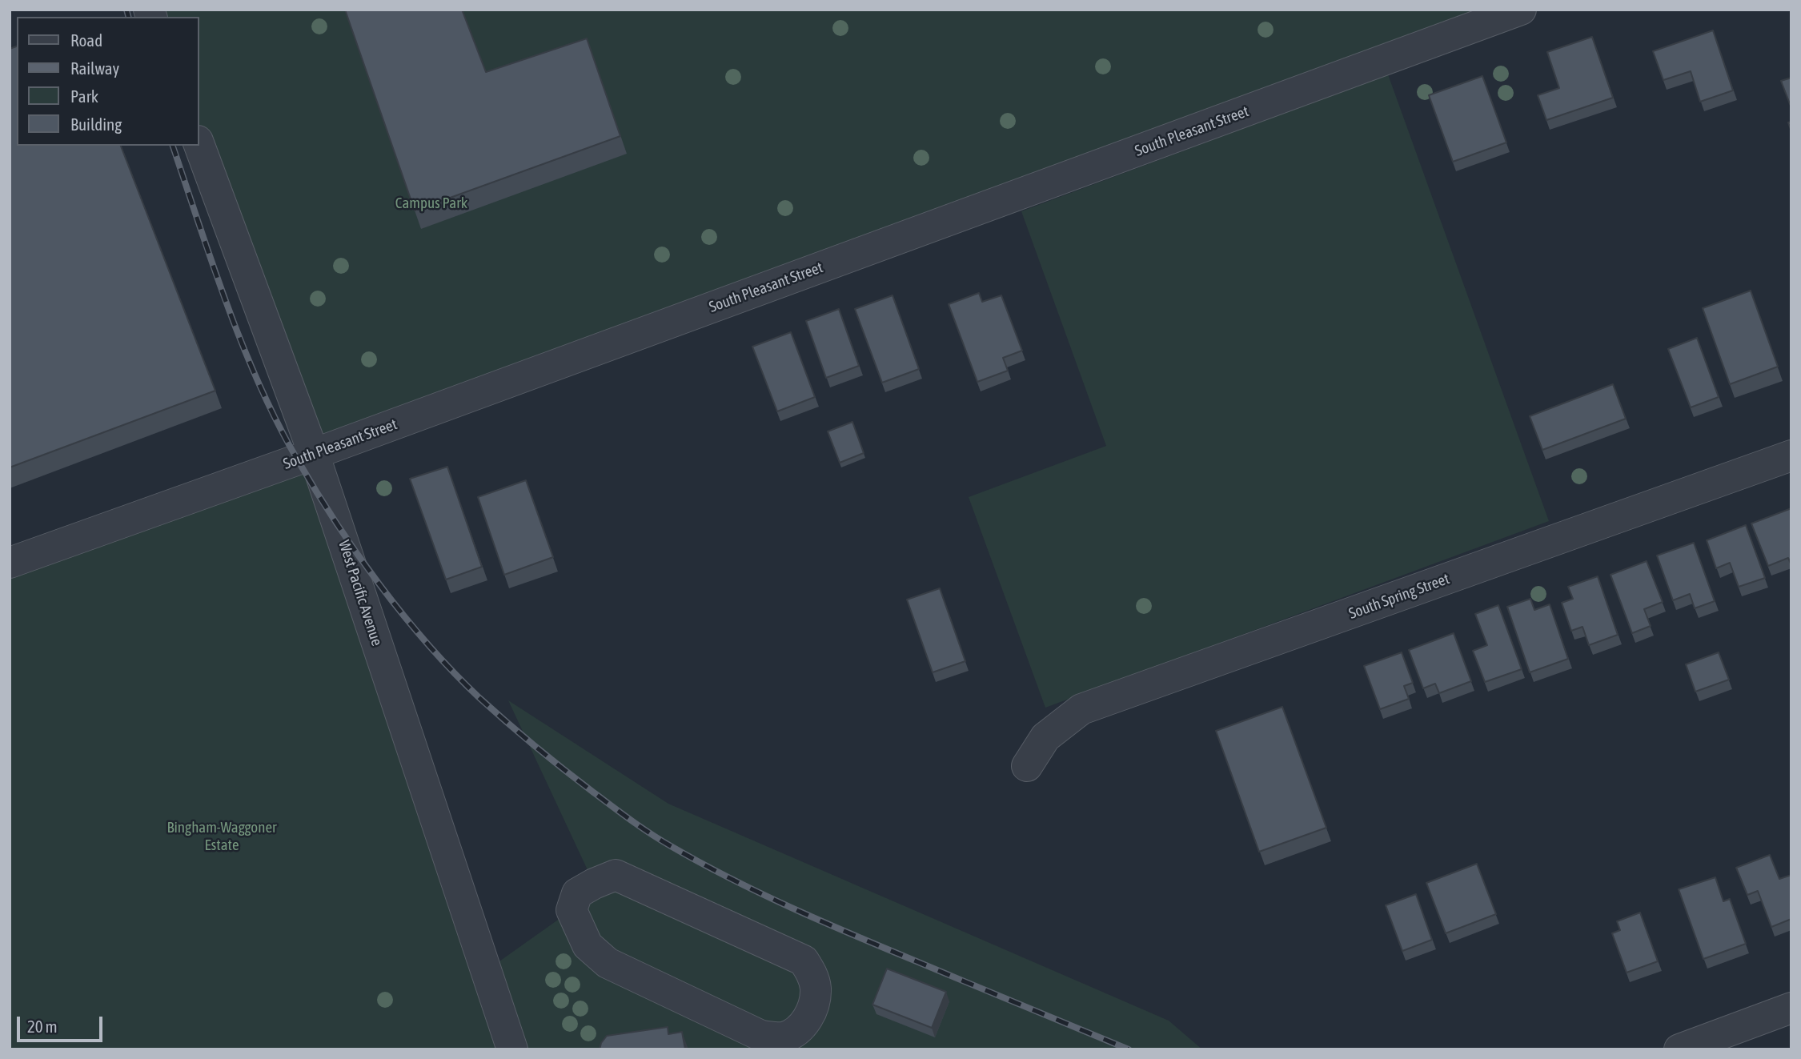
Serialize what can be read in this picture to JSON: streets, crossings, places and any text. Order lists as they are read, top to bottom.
{
  "streets": {
    "street": ["South Pleasant Street", "West Pacific Avenue", "South Spring Street"]
  },
  "crossings": [
    ["South Pleasant Street", "West Pacific Avenue"]
  ],
  "parks": ["Campus Park", "Bingham-Waggoner Estate"],
  "legend": [
    "Road",
    "Railway",
    "Park",
    "Building"
  ],
  "scale_bar": "20 m"
}
